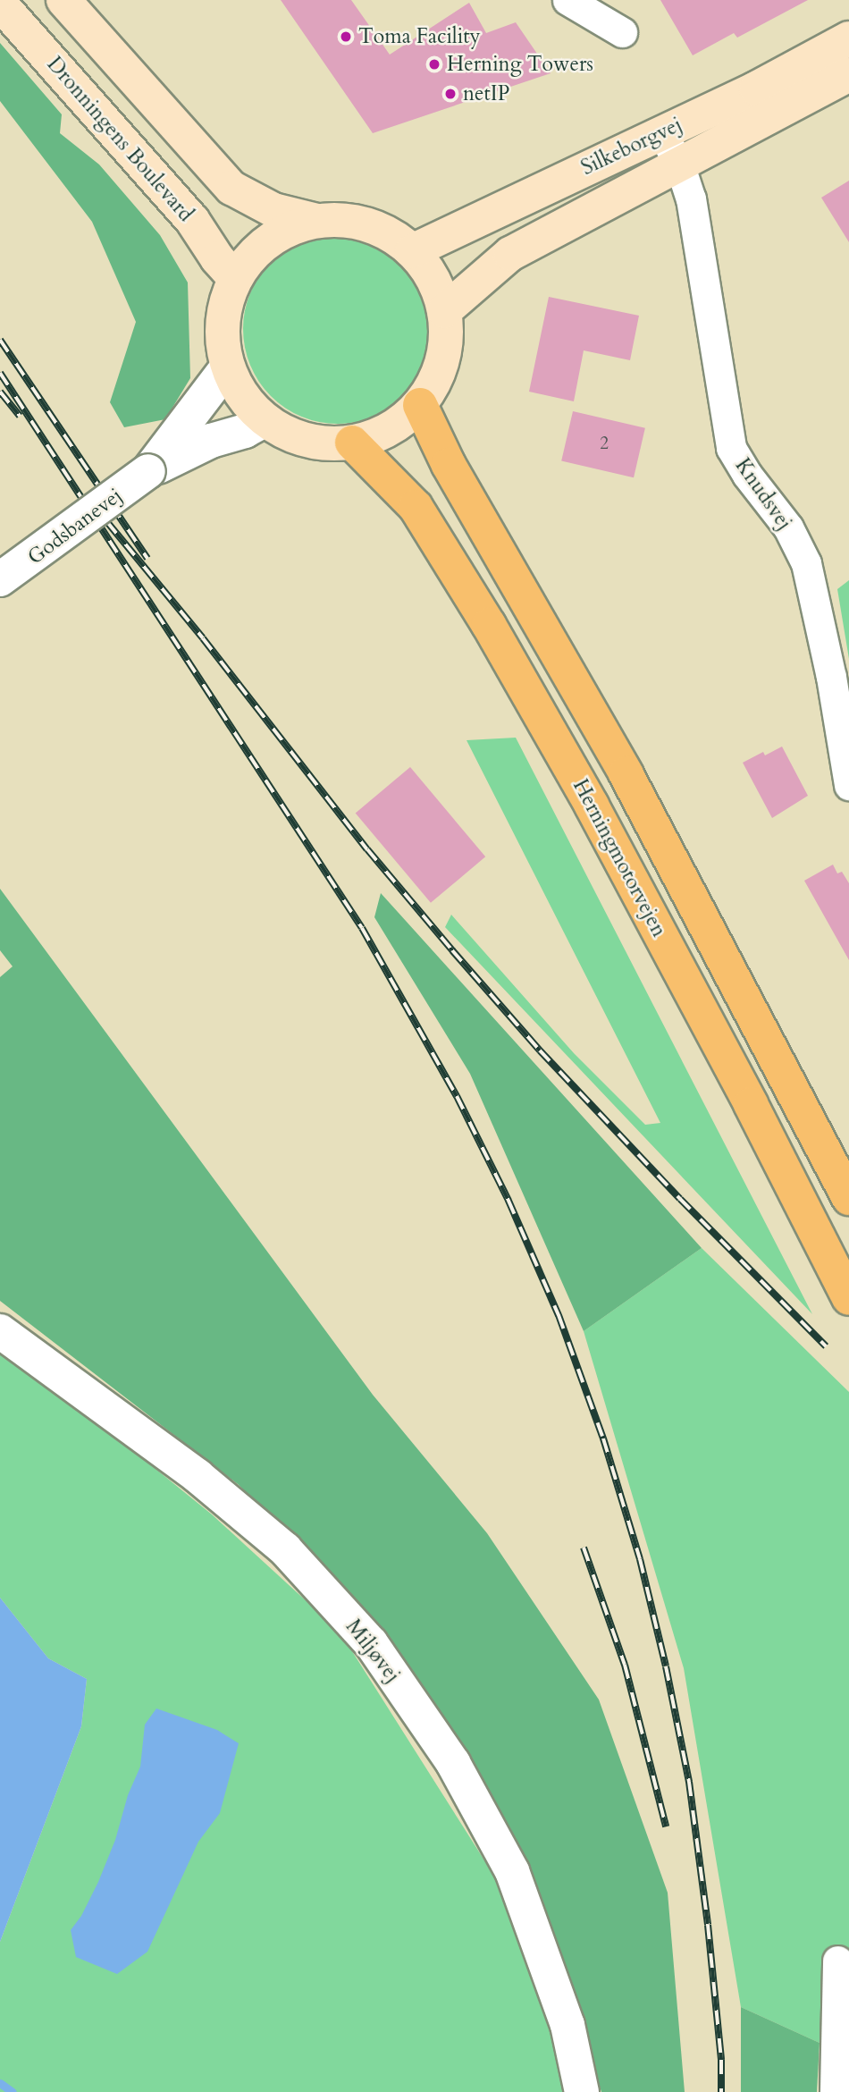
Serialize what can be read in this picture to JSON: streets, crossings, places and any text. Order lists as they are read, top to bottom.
{
  "streets": {
    "highway": ["Herningmotorvejen"],
    "main road": ["Dronningens Boulevard", "Silkeborgvej"],
    "street": ["Knudsvej", "Godsbanevej", "Miljøvej"]
  },
  "crossings": [
    ["Silkeborgvej", "Knudsvej"]
  ],
  "places": ["Toma Facility", "Herning Towers", "netIP"],
  "house_numbers": ["2"]
}
